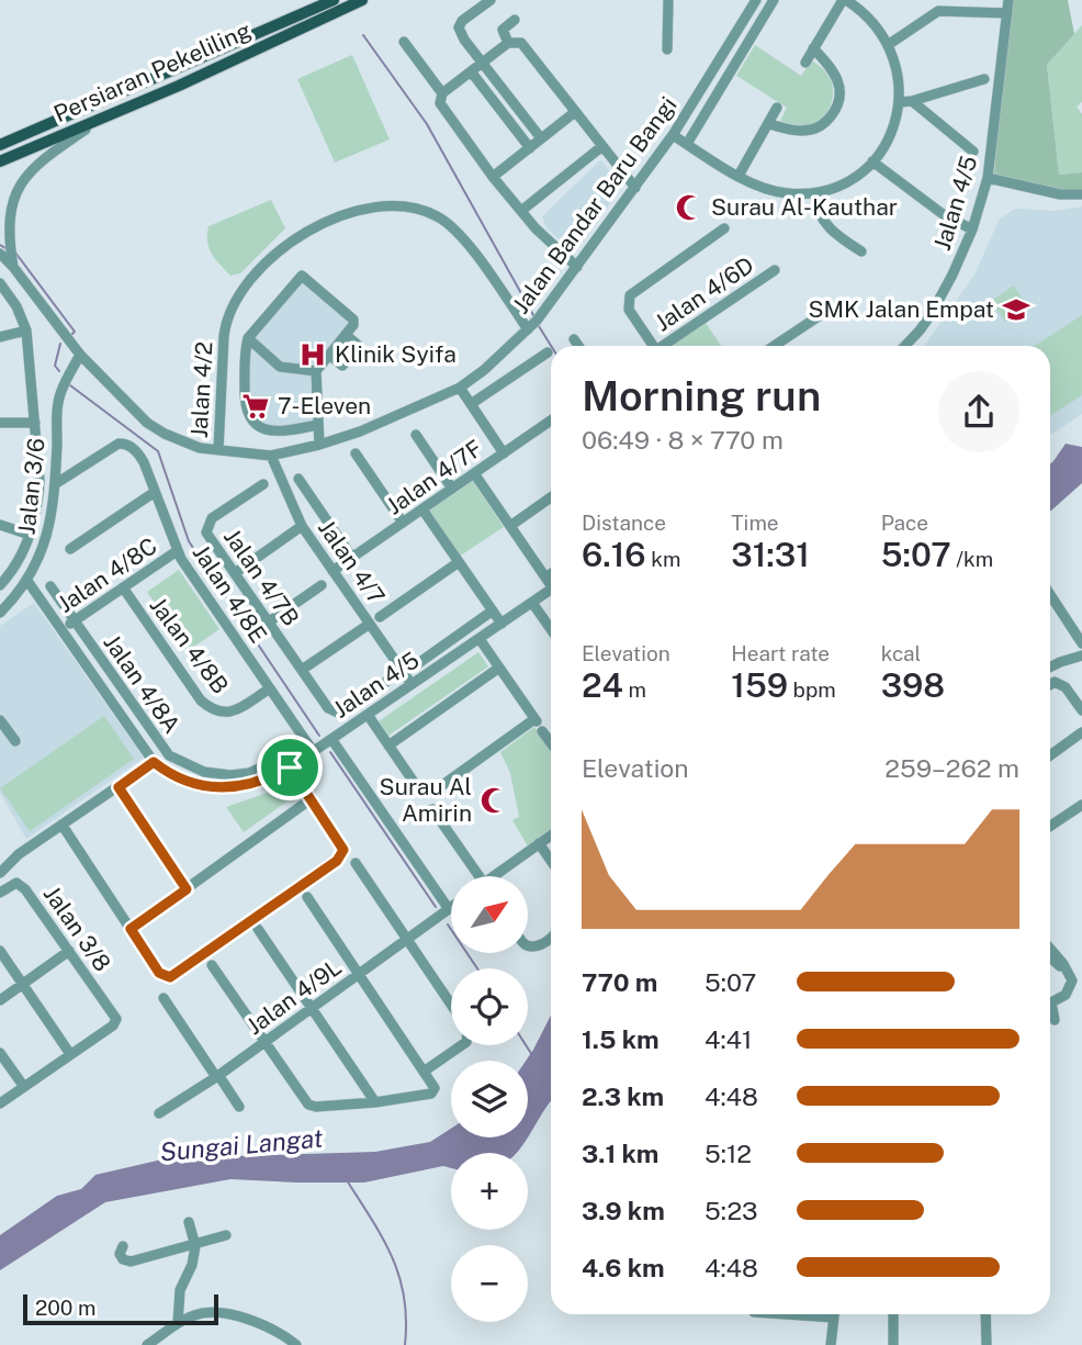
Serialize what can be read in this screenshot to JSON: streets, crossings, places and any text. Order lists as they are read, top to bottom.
{
  "streets": {
    "main road": ["Persiaran Pekeliling"],
    "street": [
      "Jalan 4/5",
      "Jalan Bandar Baru Bangi",
      "Jalan 4/6D",
      "Jalan 4/2",
      "Jalan 4/7F",
      "Jalan 3/6",
      "Jalan 4/7",
      "Jalan 4/8C",
      "Jalan 4/7B",
      "Jalan 4/8E",
      "Jalan 4/8B",
      "Jalan 4/8A",
      "Jalan 3/8",
      "Jalan 4/9L"
    ]
  },
  "crossings": [
    ["Jalan 4/5", "Jalan 3/6"],
    ["Jalan 4/5", "Jalan 4/7"],
    ["Jalan 4/5", "Jalan 4/8C"],
    ["Jalan 4/5", "Jalan 4/8E"],
    ["Jalan Bandar Baru Bangi", "Jalan 4/2"],
    ["Jalan Bandar Baru Bangi", "Jalan 3/6"],
    ["Jalan Bandar Baru Bangi", "Jalan 4/7"],
    ["Jalan 4/7F", "Jalan 4/7"],
    ["Jalan 3/6", "Jalan 4/8E"],
    ["Jalan 4/8C", "Jalan 4/8E"],
    ["Jalan 4/8C", "Jalan 4/8B"],
    ["Jalan 4/8C", "Jalan 4/8A"],
    ["Jalan 4/8E", "Jalan 4/8B"],
    ["Jalan 4/8E", "Jalan 4/8A"]
  ],
  "water": ["Sungai Langat"],
  "places": {
    "mosque": ["Surau Al-Kauthar", "Surau Al Amirin"],
    "school or university": ["SMK Jalan Empat"],
    "hospital": ["Klinik Syifa"],
    "supermarket": ["7-Eleven"]
  },
  "scale_bar": "200 m",
  "north": "top right",
  "page": {
    "heading": ["Morning run", "06:49 · 8 × 770 m"],
    "stats": [
      ["Distance", "6.16 km"],
      ["Time", "31:31"],
      ["Pace", "5:07 /km"],
      ["Elevation", "24 m"],
      ["Heart rate", "159 bpm"],
      ["kcal", "398"]
    ],
    "chart": ["Elevation", "259–262 m"],
    "map_buttons": ["+", "−"],
    "list": [
      {
        "name": "770 m",
        "note": "5:07"
      },
      {
        "name": "1.5 km",
        "note": "4:41"
      },
      {
        "name": "2.3 km",
        "note": "4:48"
      },
      {
        "name": "3.1 km",
        "note": "5:12"
      },
      {
        "name": "3.9 km",
        "note": "5:23"
      },
      {
        "name": "4.6 km",
        "note": "4:48"
      }
    ],
    "scale": "200 m"
  }
}
